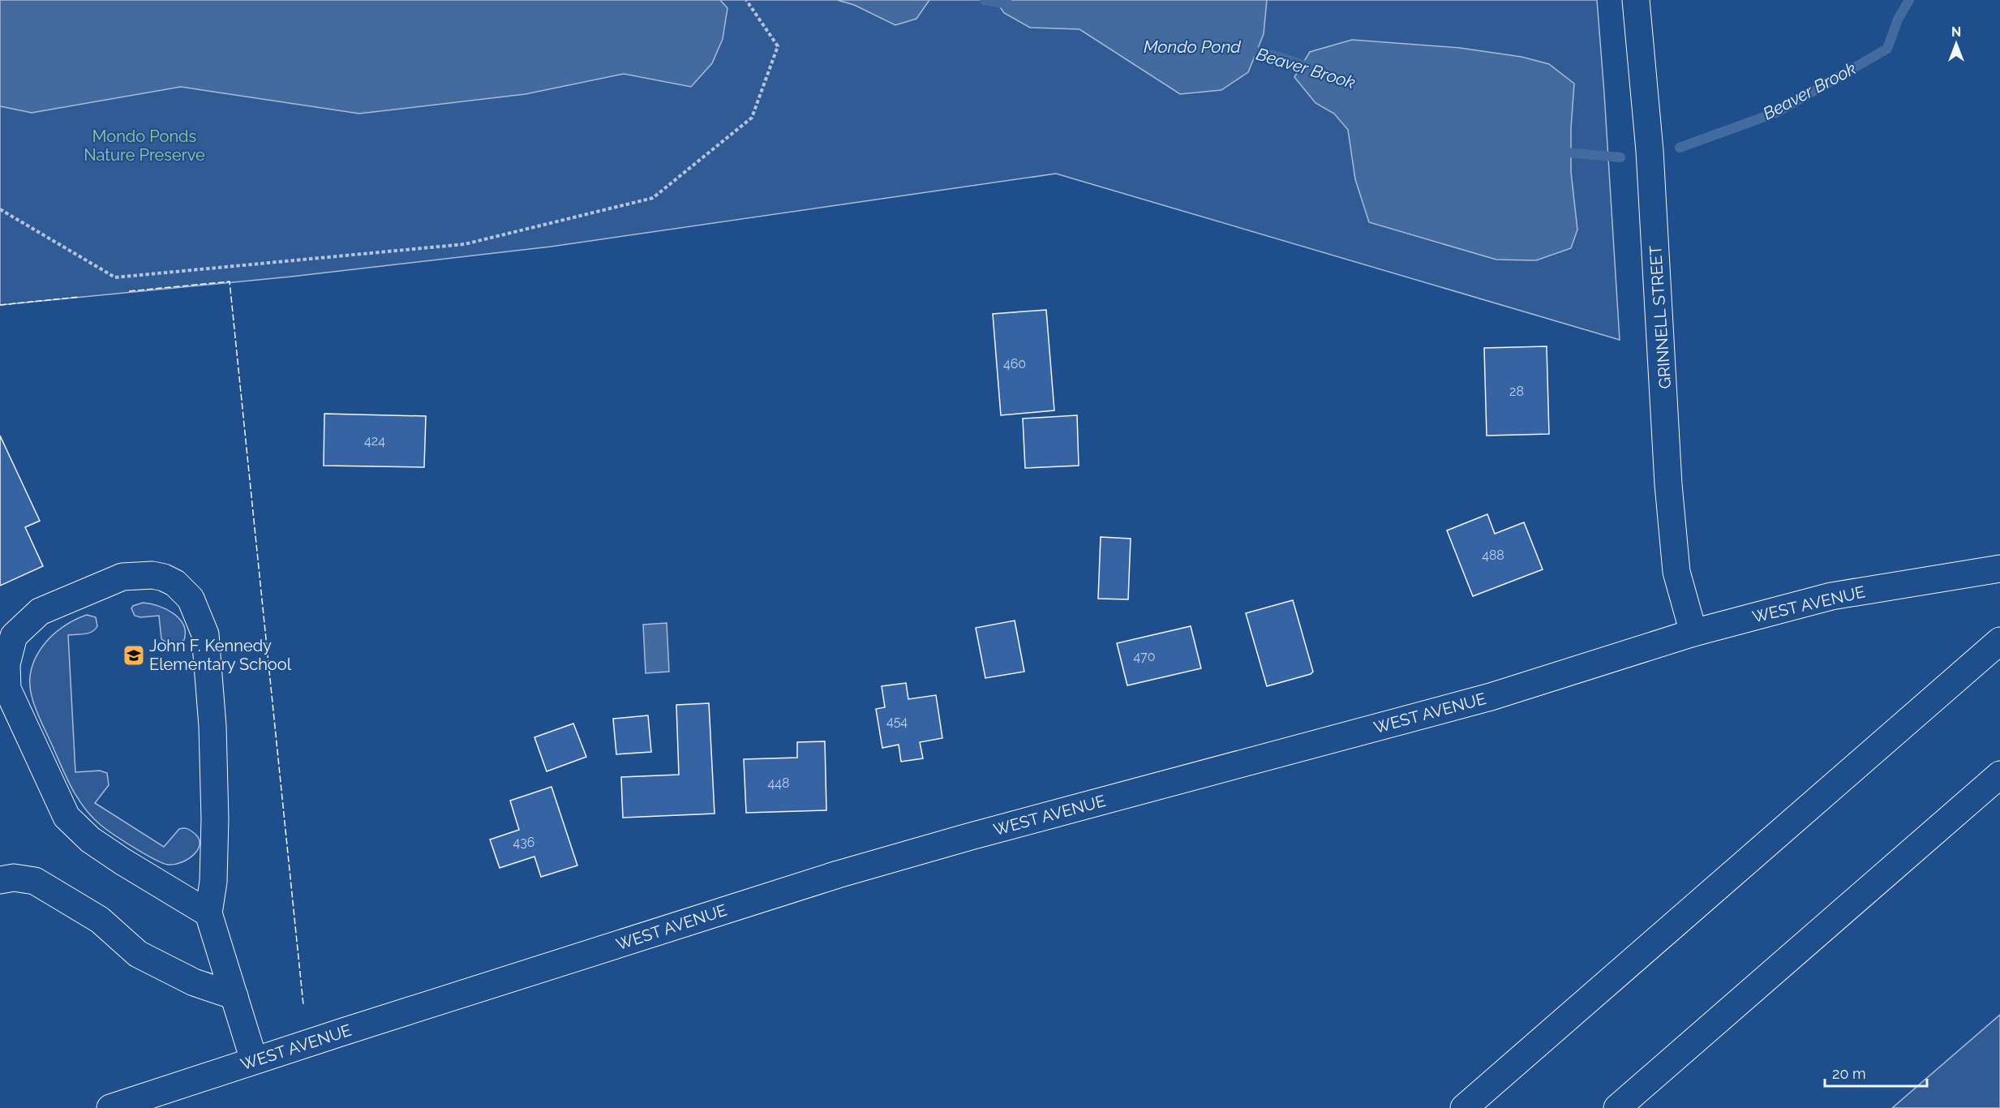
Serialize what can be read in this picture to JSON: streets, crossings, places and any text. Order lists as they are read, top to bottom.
{
  "streets": {
    "main road": ["GRINNELL STREET", "WEST AVENUE"]
  },
  "crossings": [
    ["GRINNELL STREET", "WEST AVENUE"]
  ],
  "water": ["Mondo Pond", "Beaver Brook"],
  "parks": ["Mondo Ponds Nature Preserve"],
  "places": {
    "school or university": ["John F. Kennedy Elementary School"]
  },
  "house_numbers": [
    "460",
    "28",
    "424",
    "488",
    "470",
    "454",
    "448",
    "436"
  ],
  "scale_bar": "20 m",
  "north": "top"
}
